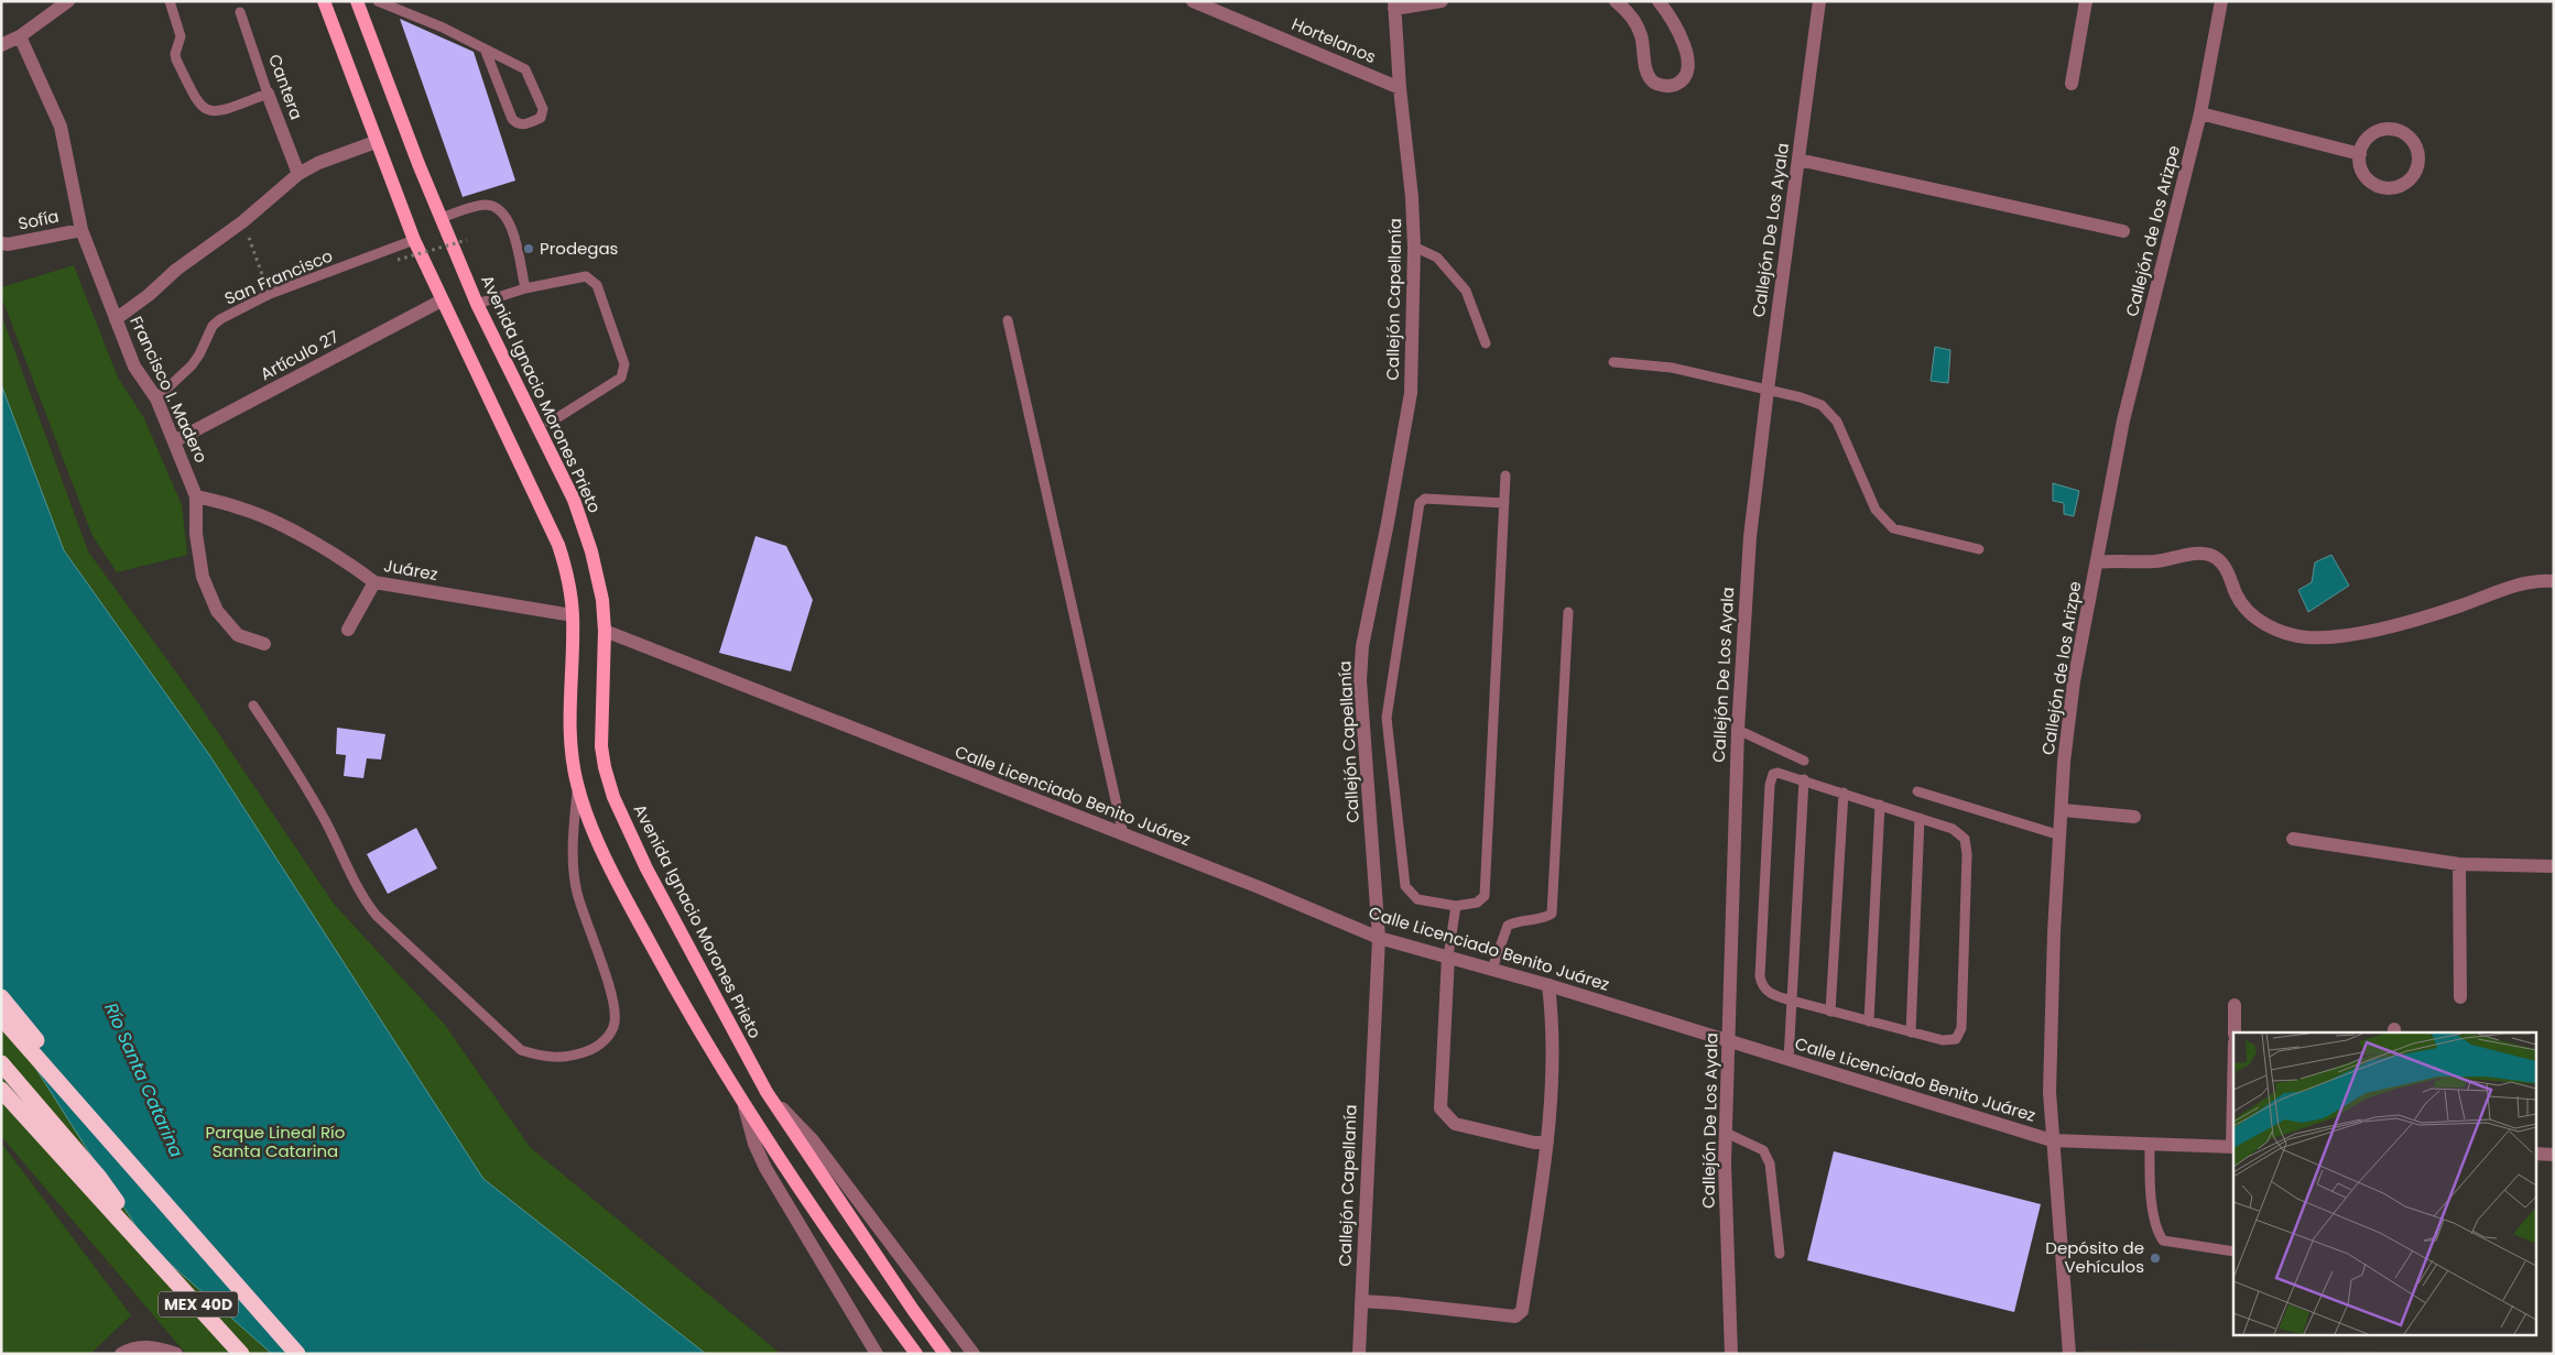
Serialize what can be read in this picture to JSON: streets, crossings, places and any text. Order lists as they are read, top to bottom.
{
  "streets": {
    "highway": ["MEX 40D"],
    "main road": ["Avenida Ignacio Morones Prieto"],
    "street": [
      "Hortelanos",
      "Cantera",
      "Sofía",
      "Callejón De Los Ayala",
      "Callejón de los Arizpe",
      "Callejón Capellanía",
      "Artículo 27",
      "Francisco I. Madero",
      "Juárez",
      "Calle Licenciado Benito Juárez"
    ],
    "lane": ["San Francisco"]
  },
  "crossings": [
    ["Hortelanos", "Callejón Capellanía"],
    ["Sofía", "Francisco I. Madero"],
    ["Callejón De Los Ayala", "Calle Licenciado Benito Juárez"],
    ["Callejón de los Arizpe", "Calle Licenciado Benito Juárez"],
    ["San Francisco", "Francisco I. Madero"],
    ["Callejón Capellanía", "Calle Licenciado Benito Juárez"],
    ["Artículo 27", "Francisco I. Madero"],
    ["Francisco I. Madero", "Juárez"],
    ["Avenida Ignacio Morones Prieto", "Calle Licenciado Benito Juárez"]
  ],
  "water": ["Río Santa Catarina"],
  "parks": ["Parque Lineal Río Santa Catarina"],
  "places": ["Prodegas", "Depósito de Vehículos"]
}
